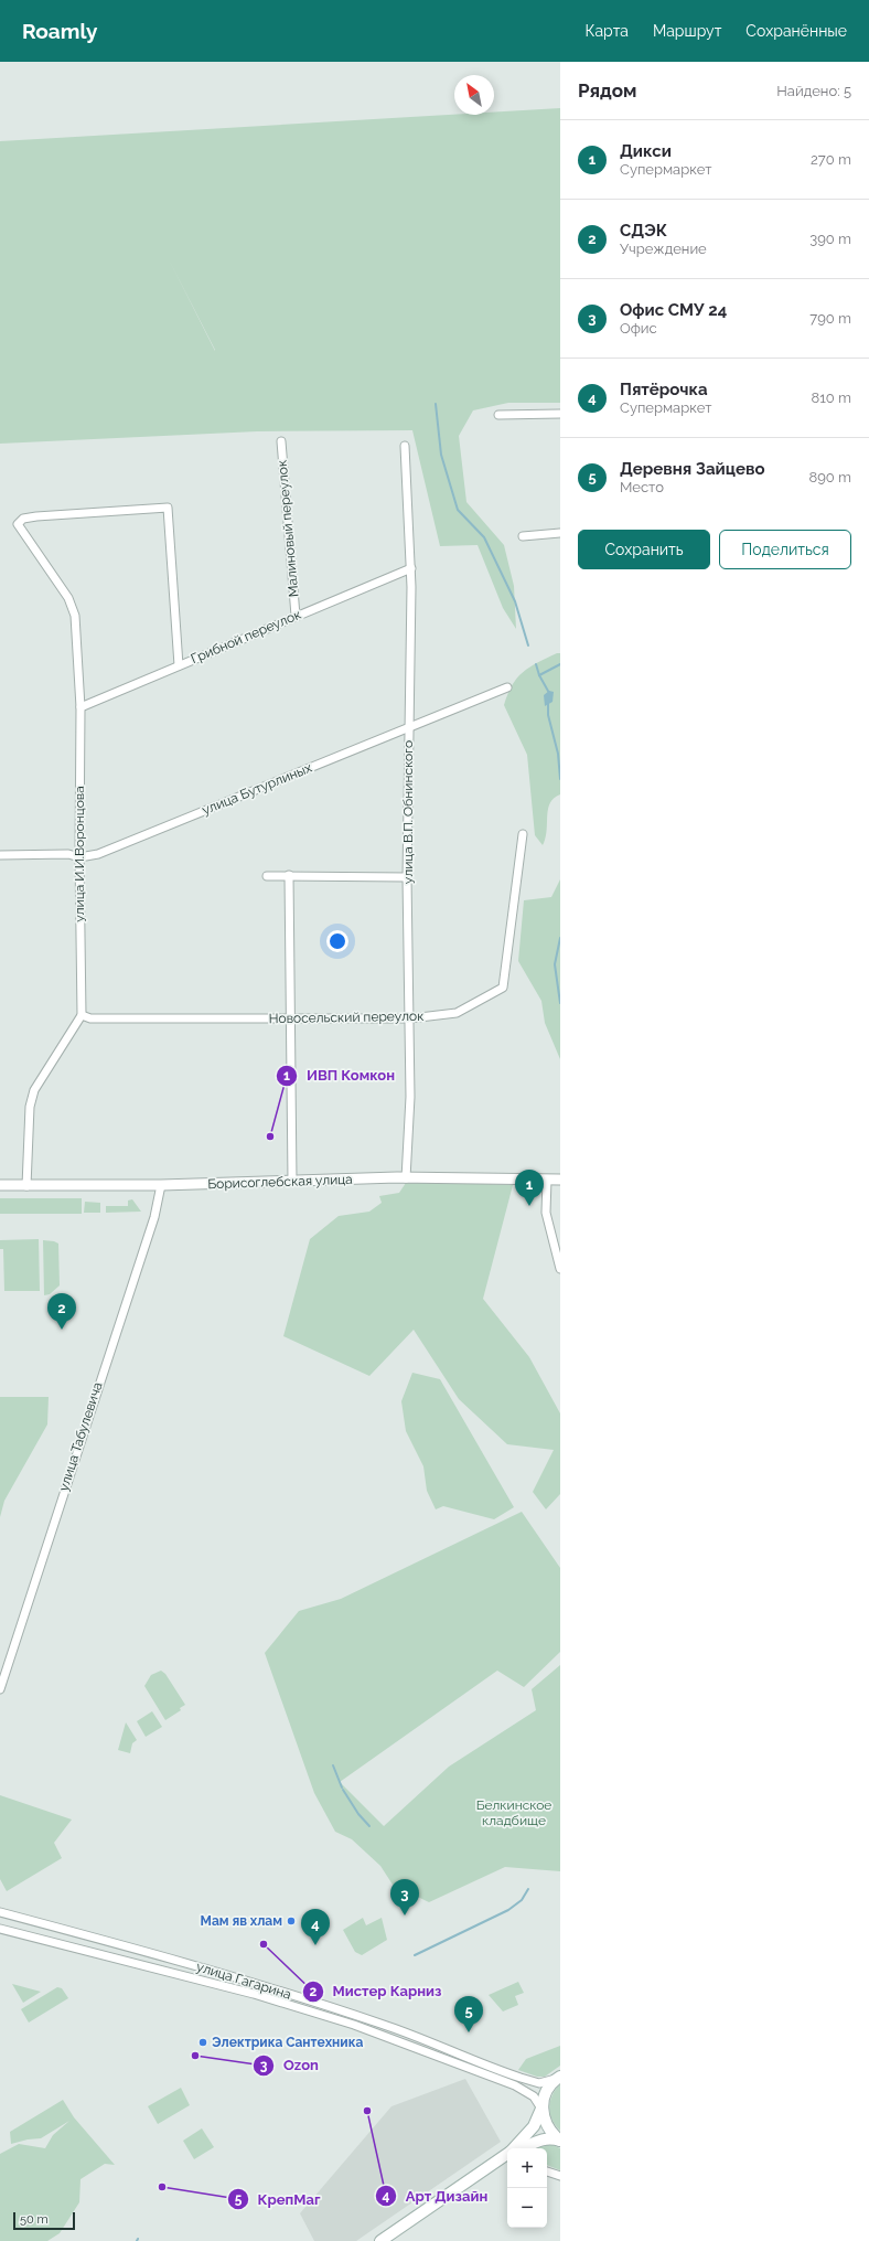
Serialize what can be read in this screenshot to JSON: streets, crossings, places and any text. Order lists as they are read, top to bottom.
{
  "streets": {
    "street": [
      "Малиновый переулок",
      "Грибной переулок",
      "улица Бутурлиных",
      "улица В.П. Обнинского",
      "улица И.И.Воронцова",
      "Новосельский переулок",
      "Борисоглебская улица",
      "улица Табулевича",
      "улица Гагарина"
    ]
  },
  "crossings": [
    ["Малиновый переулок", "Грибной переулок"],
    ["Грибной переулок", "улица В.П. Обнинского"],
    ["Грибной переулок", "улица И.И.Воронцова"],
    ["улица Бутурлиных", "улица В.П. Обнинского"],
    ["улица Бутурлиных", "улица И.И.Воронцова"],
    ["улица В.П. Обнинского", "Новосельский переулок"],
    ["улица В.П. Обнинского", "Борисоглебская улица"],
    ["улица И.И.Воронцова", "Новосельский переулок"],
    ["Борисоглебская улица", "улица Табулевича"]
  ],
  "parks": ["Белкинское кладбище"],
  "places": [
    "ИВП Комкон",
    "Мам яв хлам",
    "Мистер Карниз",
    "Электрика Сантехника",
    "Ozon",
    "Арт Дизайн",
    "КрепМаг"
  ],
  "scale_bar": "50 m",
  "north": "top left",
  "page": {
    "header": "Roamly",
    "nav": ["Карта", "Маршрут", "Сохранённые"],
    "heading": ["Рядом", "Найдено: 5"],
    "list": [
      {
        "mark": "1",
        "name": "Дикси",
        "note": "Супермаркет",
        "value": "270 m"
      },
      {
        "mark": "2",
        "name": "СДЭК",
        "note": "Учреждение",
        "value": "390 m"
      },
      {
        "mark": "3",
        "name": "Офис СМУ 24",
        "note": "Офис",
        "value": "790 m"
      },
      {
        "mark": "4",
        "name": "Пятёрочка",
        "note": "Супермаркет",
        "value": "810 m"
      },
      {
        "mark": "5",
        "name": "Деревня Зайцево",
        "note": "Место",
        "value": "890 m"
      }
    ],
    "buttons": ["Сохранить", "Поделиться"],
    "pins": [
      "1",
      "2",
      "3",
      "4",
      "5"
    ],
    "map_buttons": ["+", "−"],
    "scale": "50 m"
  }
}
